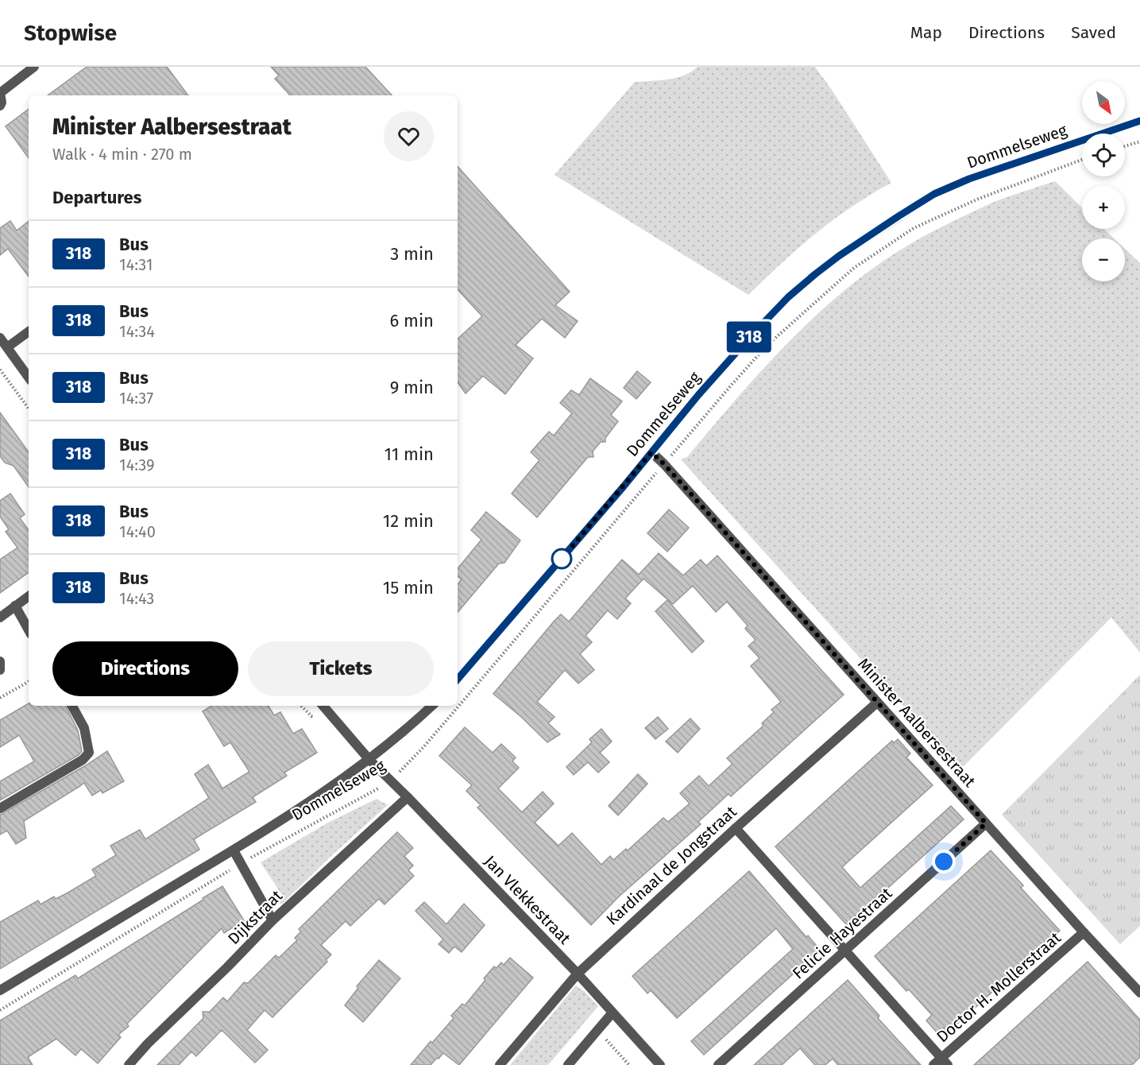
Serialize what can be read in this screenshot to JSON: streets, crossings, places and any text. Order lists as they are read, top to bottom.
{
  "streets": {
    "street": [
      "Dommelseweg",
      "Minister Aalbersestraat",
      "Kardinaal de Jongstraat",
      "Jan Vlekkestraat",
      "Dijkstraat",
      "Felicie Hayestraat",
      "Doctor H. Mollerstraat"
    ]
  },
  "crossings": [
    ["Dommelseweg", "Minister Aalbersestraat"],
    ["Dommelseweg", "Jan Vlekkestraat"],
    ["Minister Aalbersestraat", "Kardinaal de Jongstraat"],
    ["Minister Aalbersestraat", "Felicie Hayestraat"],
    ["Minister Aalbersestraat", "Doctor H. Mollerstraat"],
    ["Kardinaal de Jongstraat", "Jan Vlekkestraat"],
    ["Jan Vlekkestraat", "Dijkstraat"]
  ],
  "lines": ["bus line 318"],
  "north": "bottom right",
  "page": {
    "header": "Stopwise",
    "nav": ["Map", "Directions", "Saved"],
    "on_map": "318",
    "map_buttons": ["+", "−"],
    "heading": [
      ["Minister Aalbersestraat", "Walk · 4 min · 270 m"],
      "Departures"
    ],
    "list": [
      {
        "mark": "318",
        "name": "Bus",
        "note": "14:31",
        "value": "3 min"
      },
      {
        "mark": "318",
        "name": "Bus",
        "note": "14:34",
        "value": "6 min"
      },
      {
        "mark": "318",
        "name": "Bus",
        "note": "14:37",
        "value": "9 min"
      },
      {
        "mark": "318",
        "name": "Bus",
        "note": "14:39",
        "value": "11 min"
      },
      {
        "mark": "318",
        "name": "Bus",
        "note": "14:40",
        "value": "12 min"
      },
      {
        "mark": "318",
        "name": "Bus",
        "note": "14:43",
        "value": "15 min"
      }
    ],
    "buttons": ["Directions", "Tickets"]
  }
}
